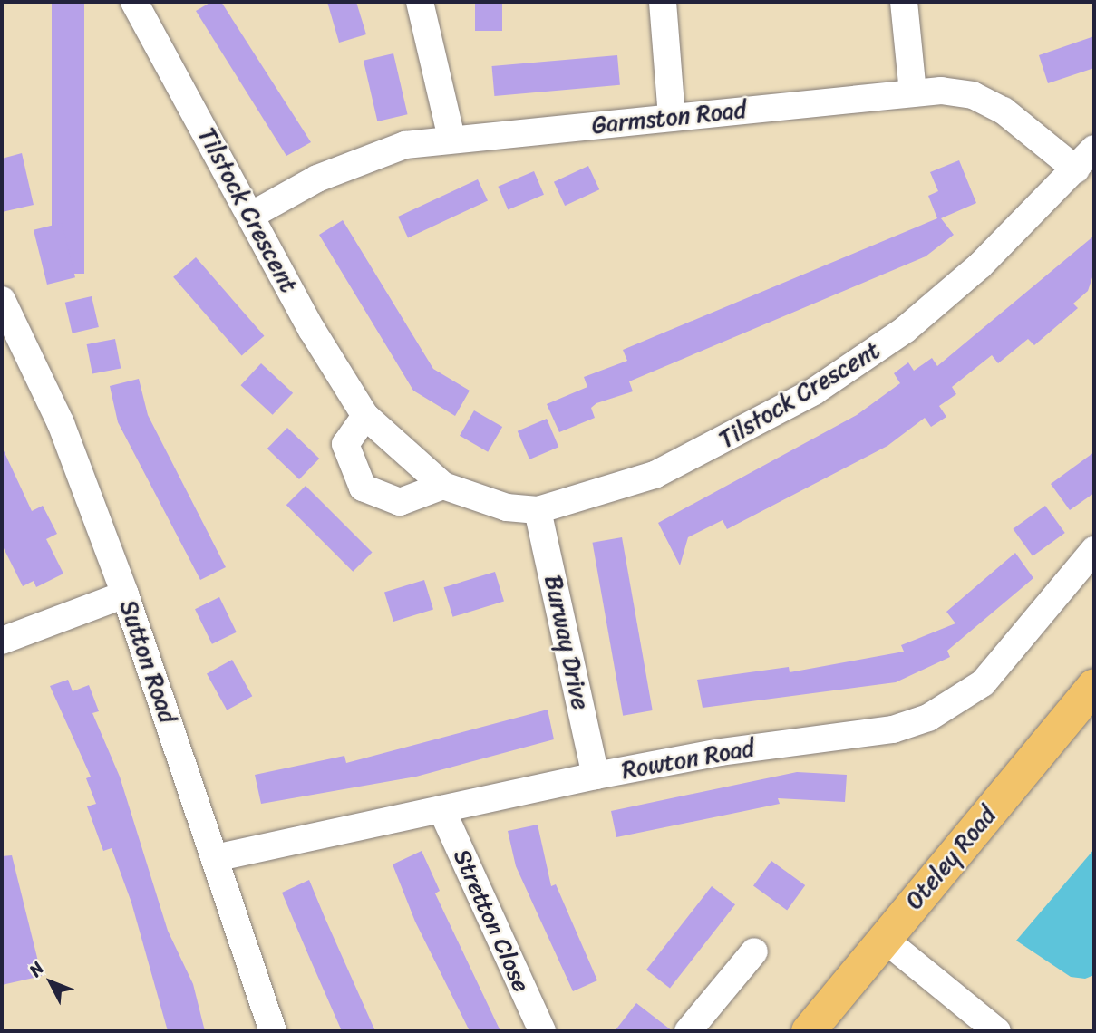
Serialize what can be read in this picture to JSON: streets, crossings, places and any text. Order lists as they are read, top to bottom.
{
  "streets": {
    "main road": ["Oteley Road"],
    "street": [
      "Garmston Road",
      "Tilstock Crescent",
      "Burway Drive",
      "Sutton Road",
      "Rowton Road",
      "Stretton Close"
    ]
  },
  "crossings": [
    ["Garmston Road", "Tilstock Crescent"],
    ["Tilstock Crescent", "Burway Drive"],
    ["Burway Drive", "Rowton Road"],
    ["Sutton Road", "Rowton Road"],
    ["Rowton Road", "Stretton Close"]
  ],
  "north": "top left"
}
